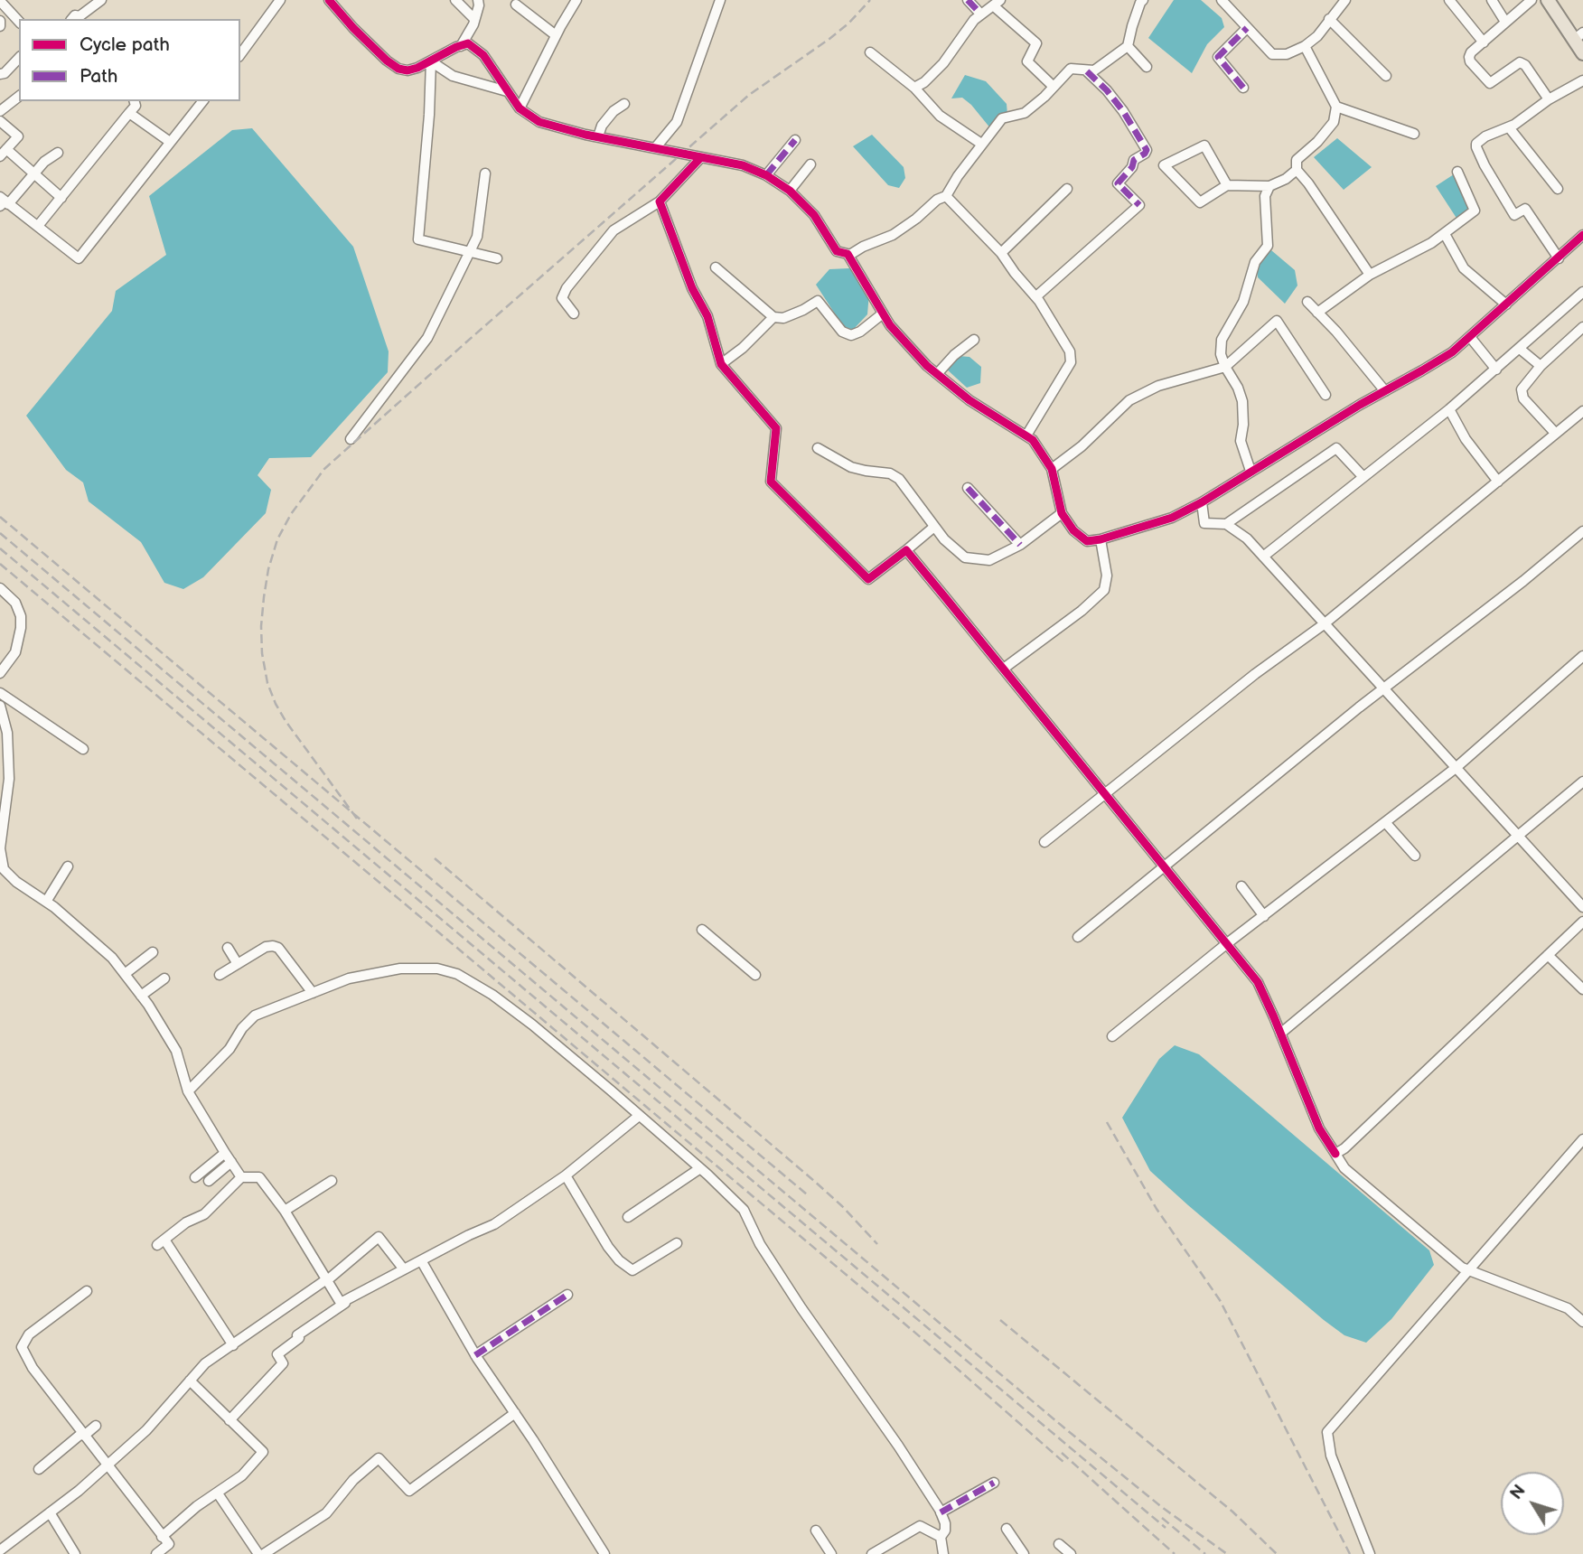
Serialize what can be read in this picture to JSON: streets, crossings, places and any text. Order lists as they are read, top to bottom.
{
  "legend": ["Cycle path", "Path"],
  "north": "top left"
}
